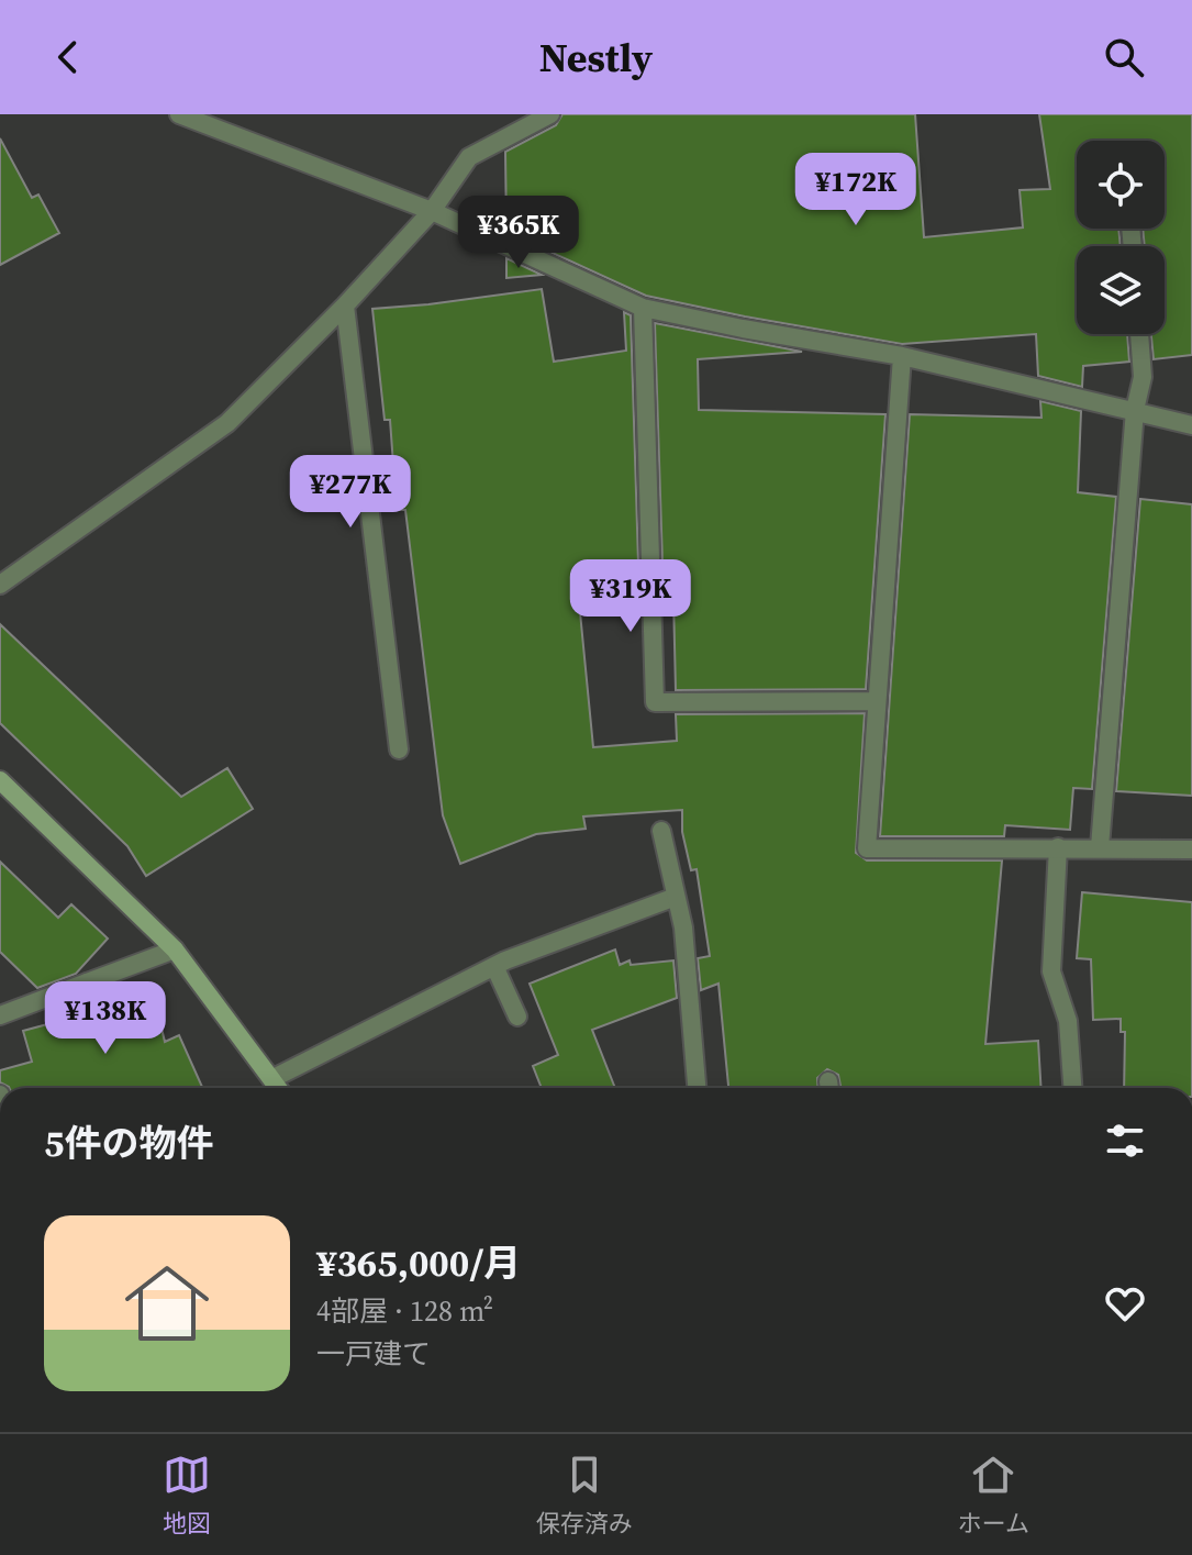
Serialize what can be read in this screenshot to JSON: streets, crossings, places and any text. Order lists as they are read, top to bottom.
{
  "page": {
    "header": "Nestly",
    "price": [
      "¥172K",
      "¥365K",
      "¥277K",
      "¥319K",
      "¥138K"
    ],
    "heading": "5件の物件",
    "list": [
      {
        "name": "¥365,000/月",
        "note": "4部屋 · 128 m² · 一戸建て"
      }
    ],
    "tabs": ["地図", "保存済み", "ホーム"]
  }
}
